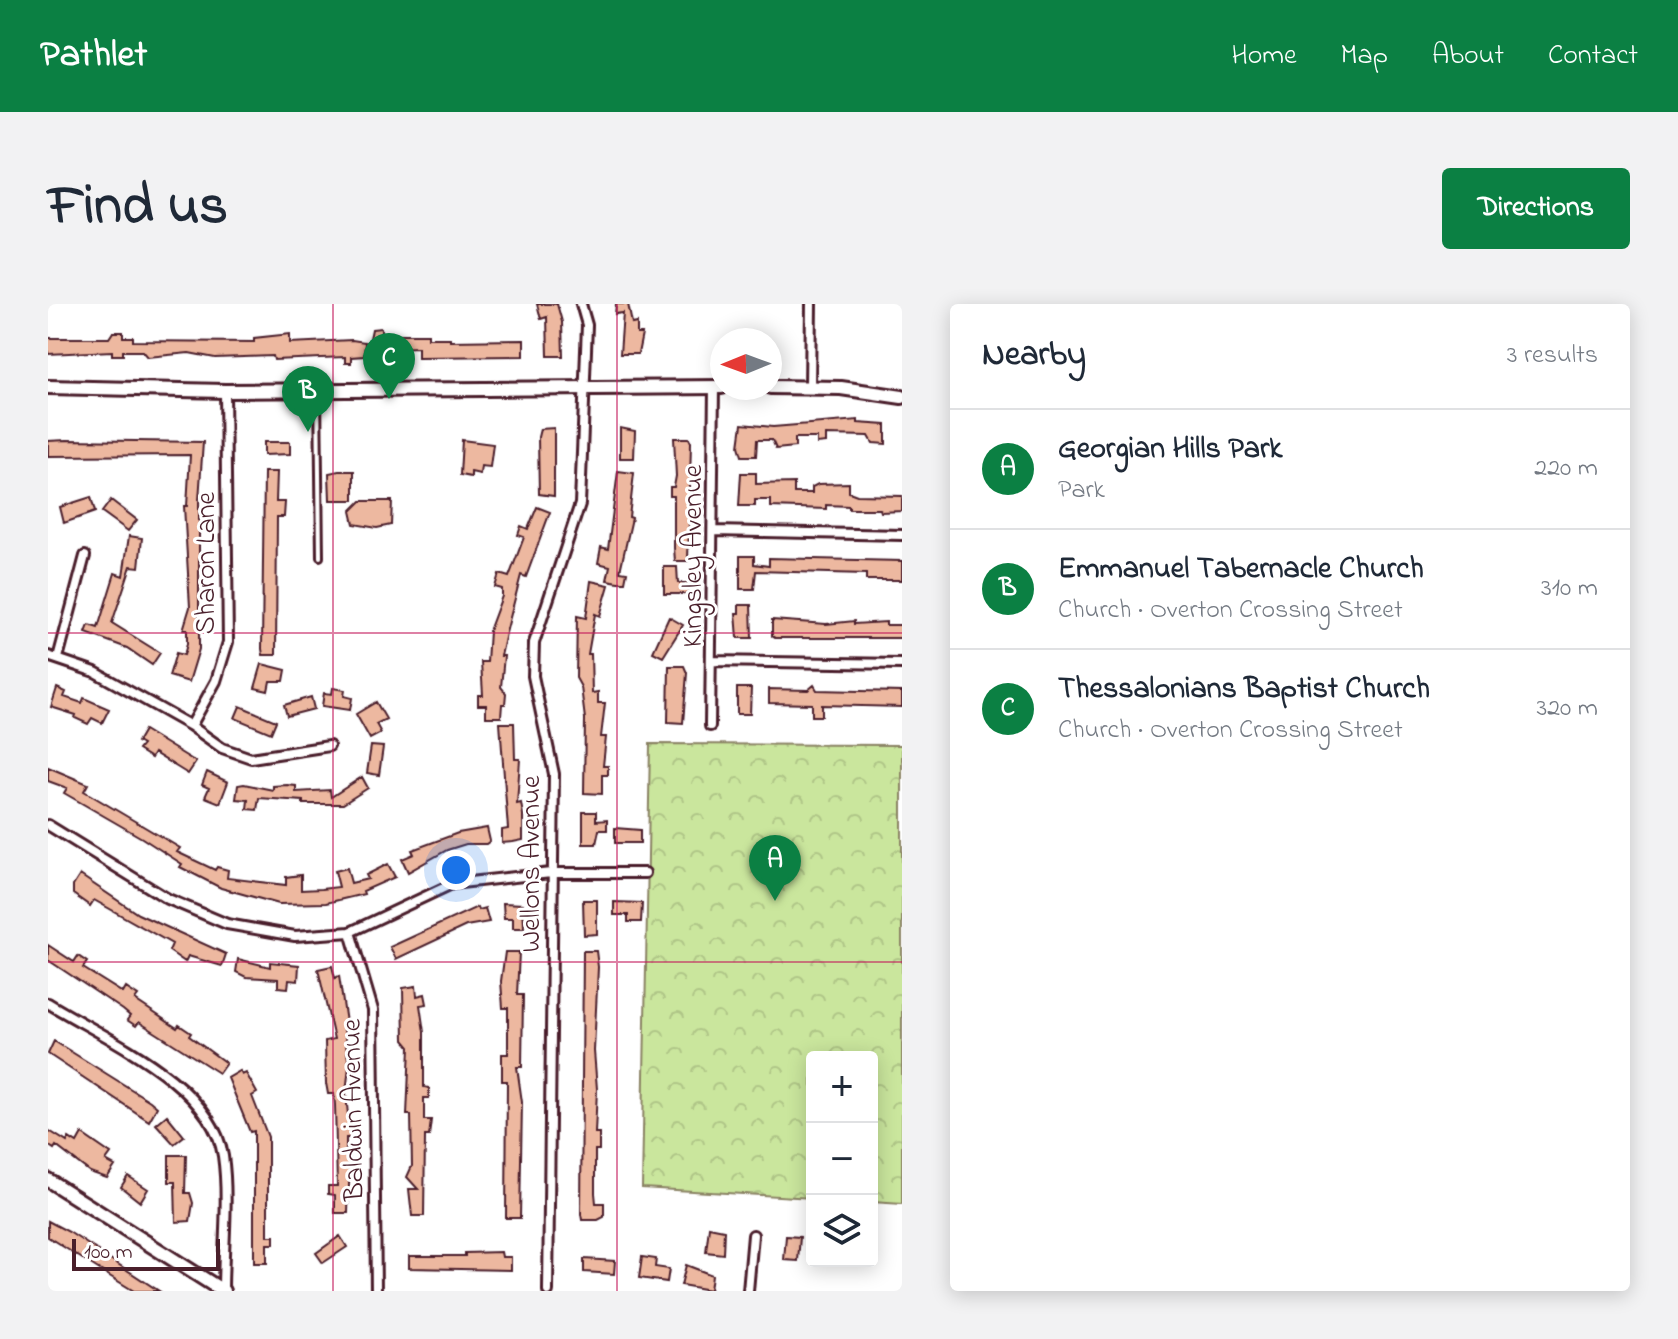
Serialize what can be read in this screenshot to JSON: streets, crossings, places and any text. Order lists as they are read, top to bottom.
{
  "streets": {
    "street": [
      "Kingsley Avenue",
      "Sharon Lane",
      "Wellons Avenue",
      "Baldwin Avenue"
    ]
  },
  "scale_bar": "100 m",
  "north": "left",
  "page": {
    "header": "Pathlet",
    "nav": [
      "Home",
      "Map",
      "About",
      "Contact"
    ],
    "title": "Find us",
    "buttons": "Directions",
    "heading": ["Nearby", "3 results"],
    "pins": ["C", "B", "A"],
    "list": [
      {
        "mark": "A",
        "name": "Georgian Hills Park",
        "note": "Park",
        "value": "220 m"
      },
      {
        "mark": "B",
        "name": "Emmanuel Tabernacle Church",
        "note": "Church · Overton Crossing Street",
        "value": "310 m"
      },
      {
        "mark": "C",
        "name": "Thessalonians Baptist Church",
        "note": "Church · Overton Crossing Street",
        "value": "320 m"
      }
    ],
    "map_buttons": ["+", "−"],
    "scale": "100 m"
  }
}
